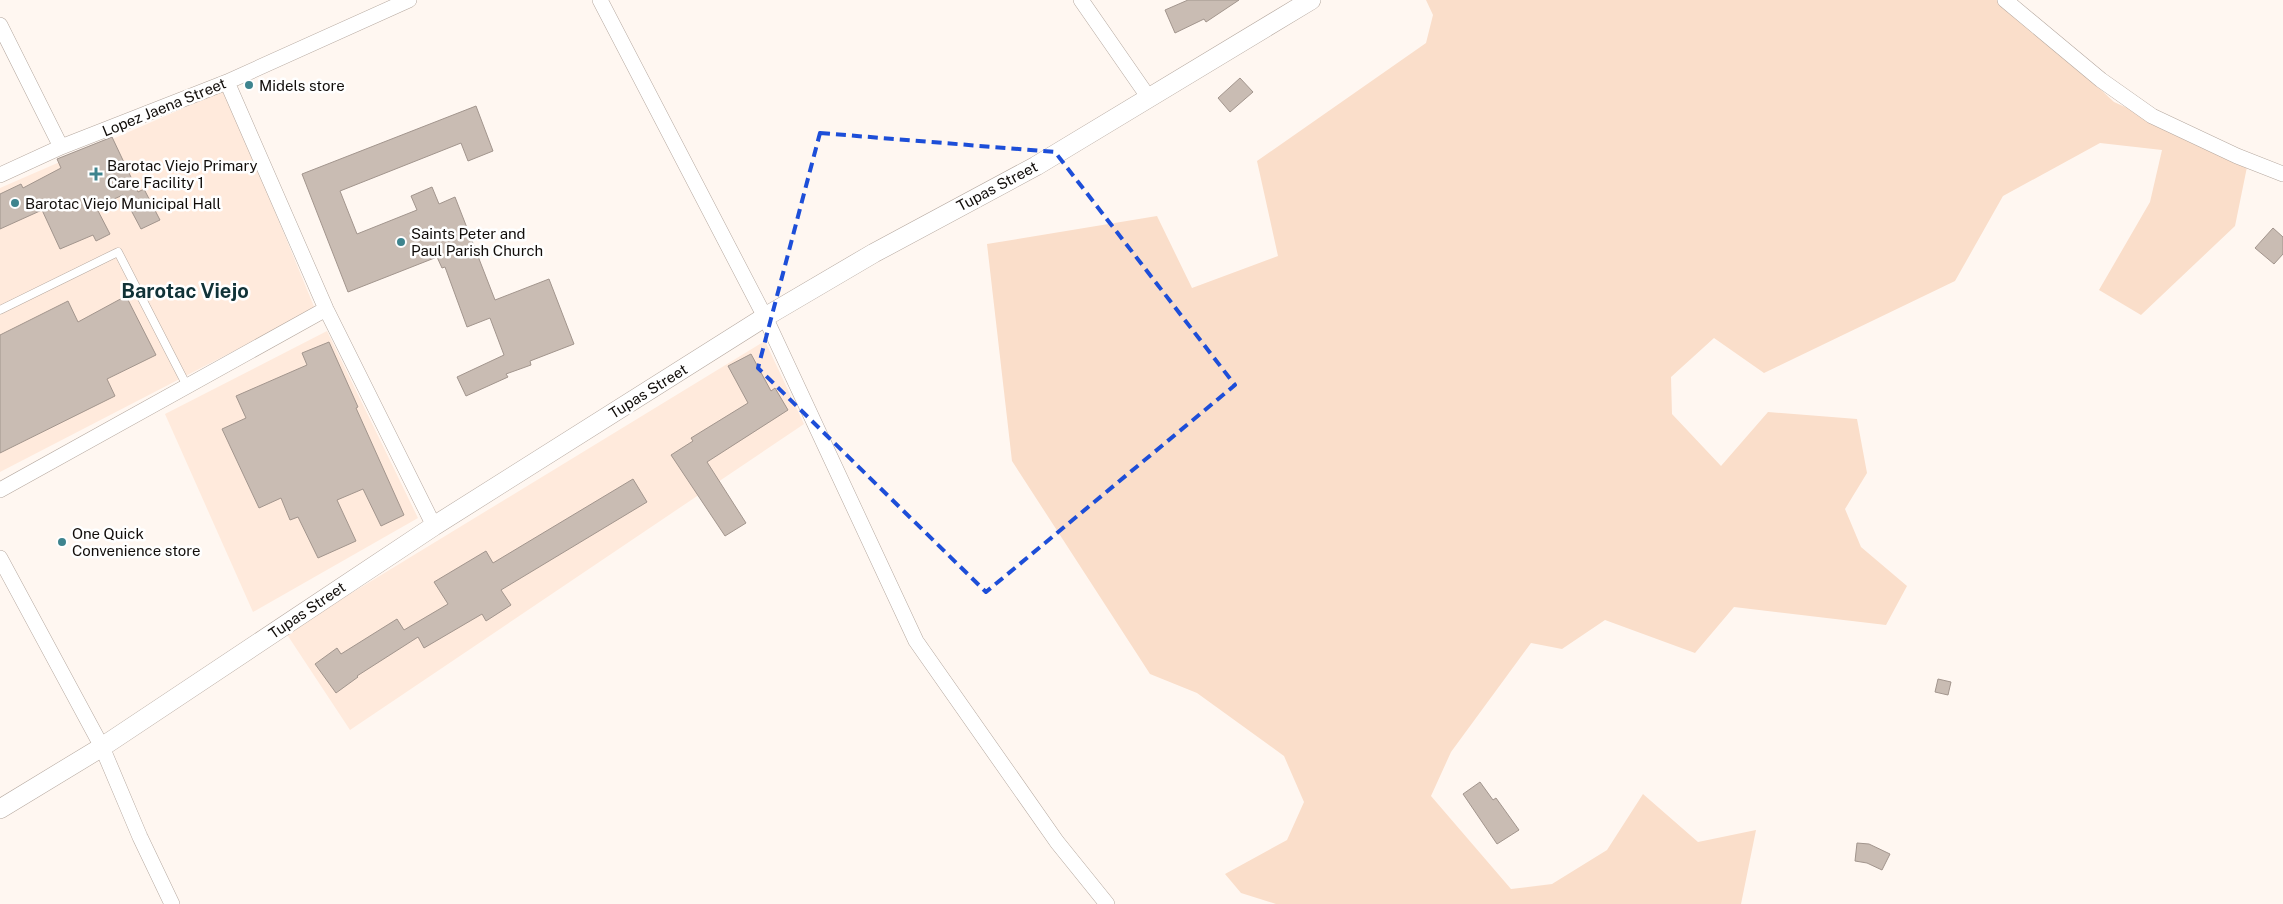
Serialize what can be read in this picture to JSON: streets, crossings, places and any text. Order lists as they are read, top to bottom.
{
  "streets": {
    "street": ["Lopez Jaena Street", "Tupas Street"]
  },
  "districts": ["Barotac Viejo"],
  "places": {
    "other": [
      "Midels store",
      "Barotac Viejo Municipal Hall",
      "Saints Peter and Paul Parish Church",
      "One Quick Convenience store"
    ],
    "health": ["Barotac Viejo Primary Care Facility 1"]
  }
}
